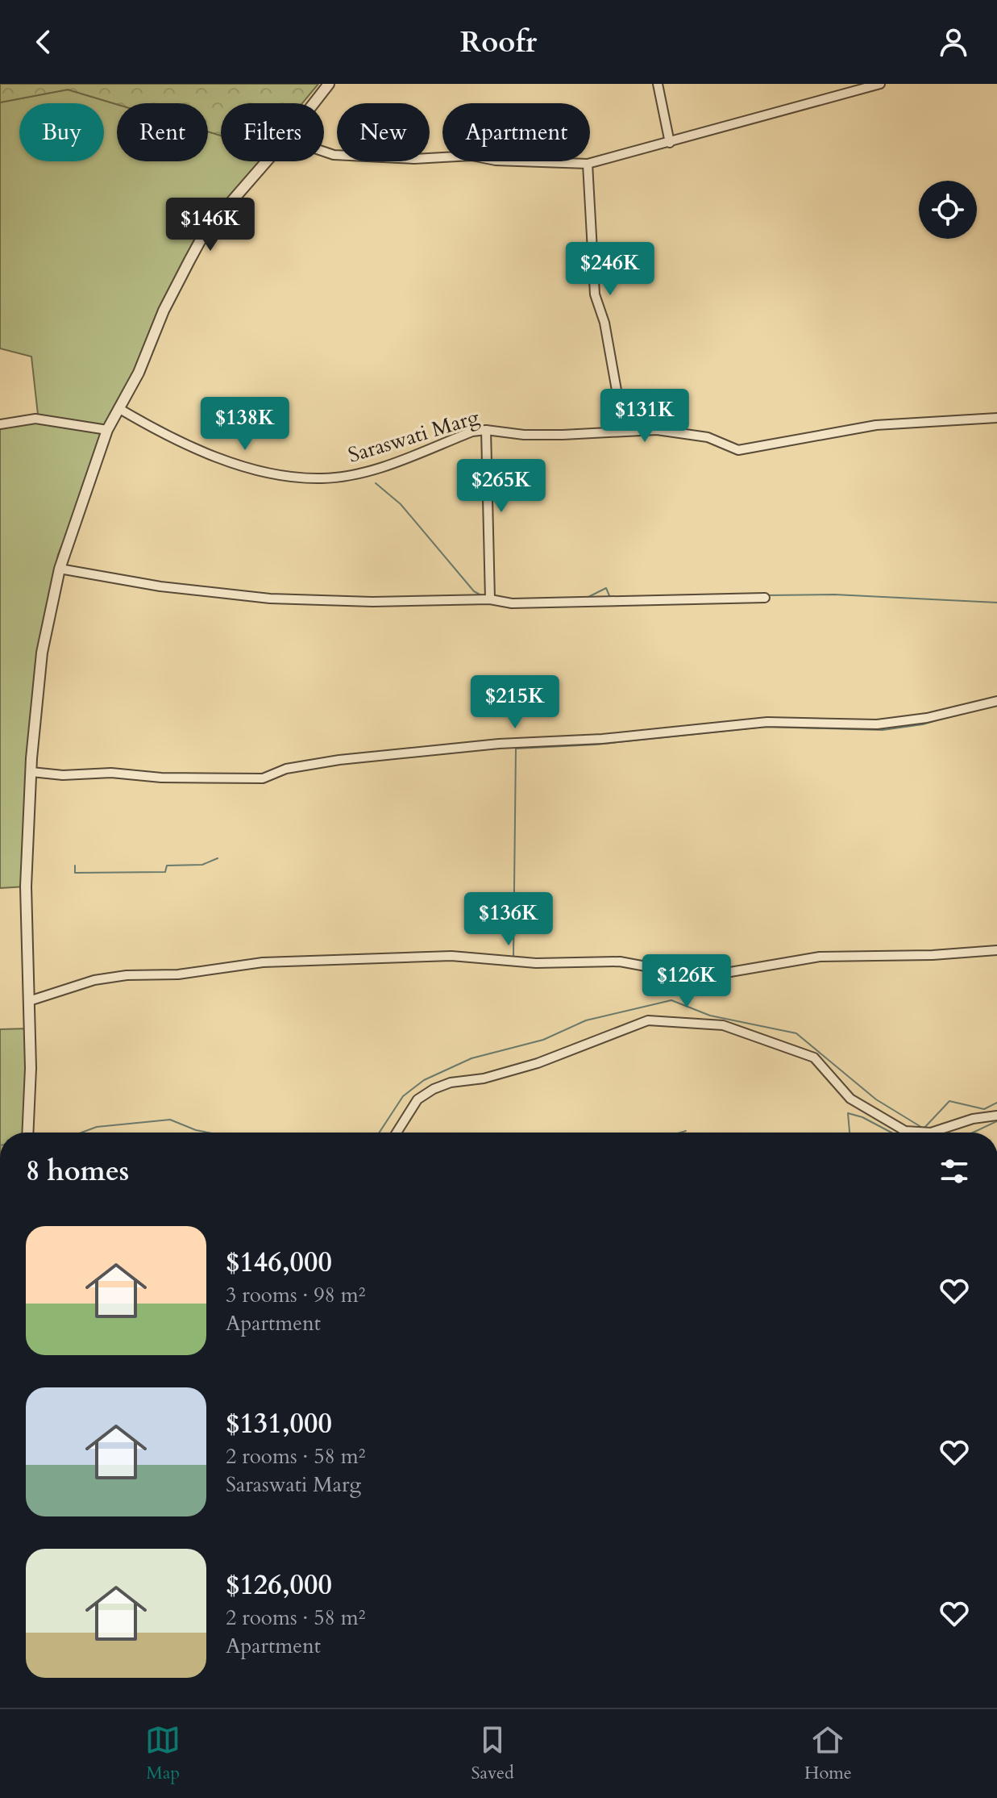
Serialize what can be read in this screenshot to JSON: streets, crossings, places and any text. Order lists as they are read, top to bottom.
{
  "streets": {
    "street": ["Saraswati Marg"]
  },
  "page": {
    "header": "Roofr",
    "chip": [
      "Buy",
      "Rent",
      "Filters",
      "New",
      "Apartment"
    ],
    "price": [
      "$146K",
      "$246K",
      "$131K",
      "$138K",
      "$265K",
      "$215K",
      "$136K",
      "$126K"
    ],
    "heading": "8 homes",
    "list": [
      {
        "name": "$146,000",
        "note": "3 rooms · 98 m² · Apartment"
      },
      {
        "name": "$131,000",
        "note": "2 rooms · 58 m² · Saraswati Marg"
      },
      {
        "name": "$126,000",
        "note": "2 rooms · 58 m² · Apartment"
      }
    ],
    "tabs": ["Map", "Saved", "Home"]
  }
}
